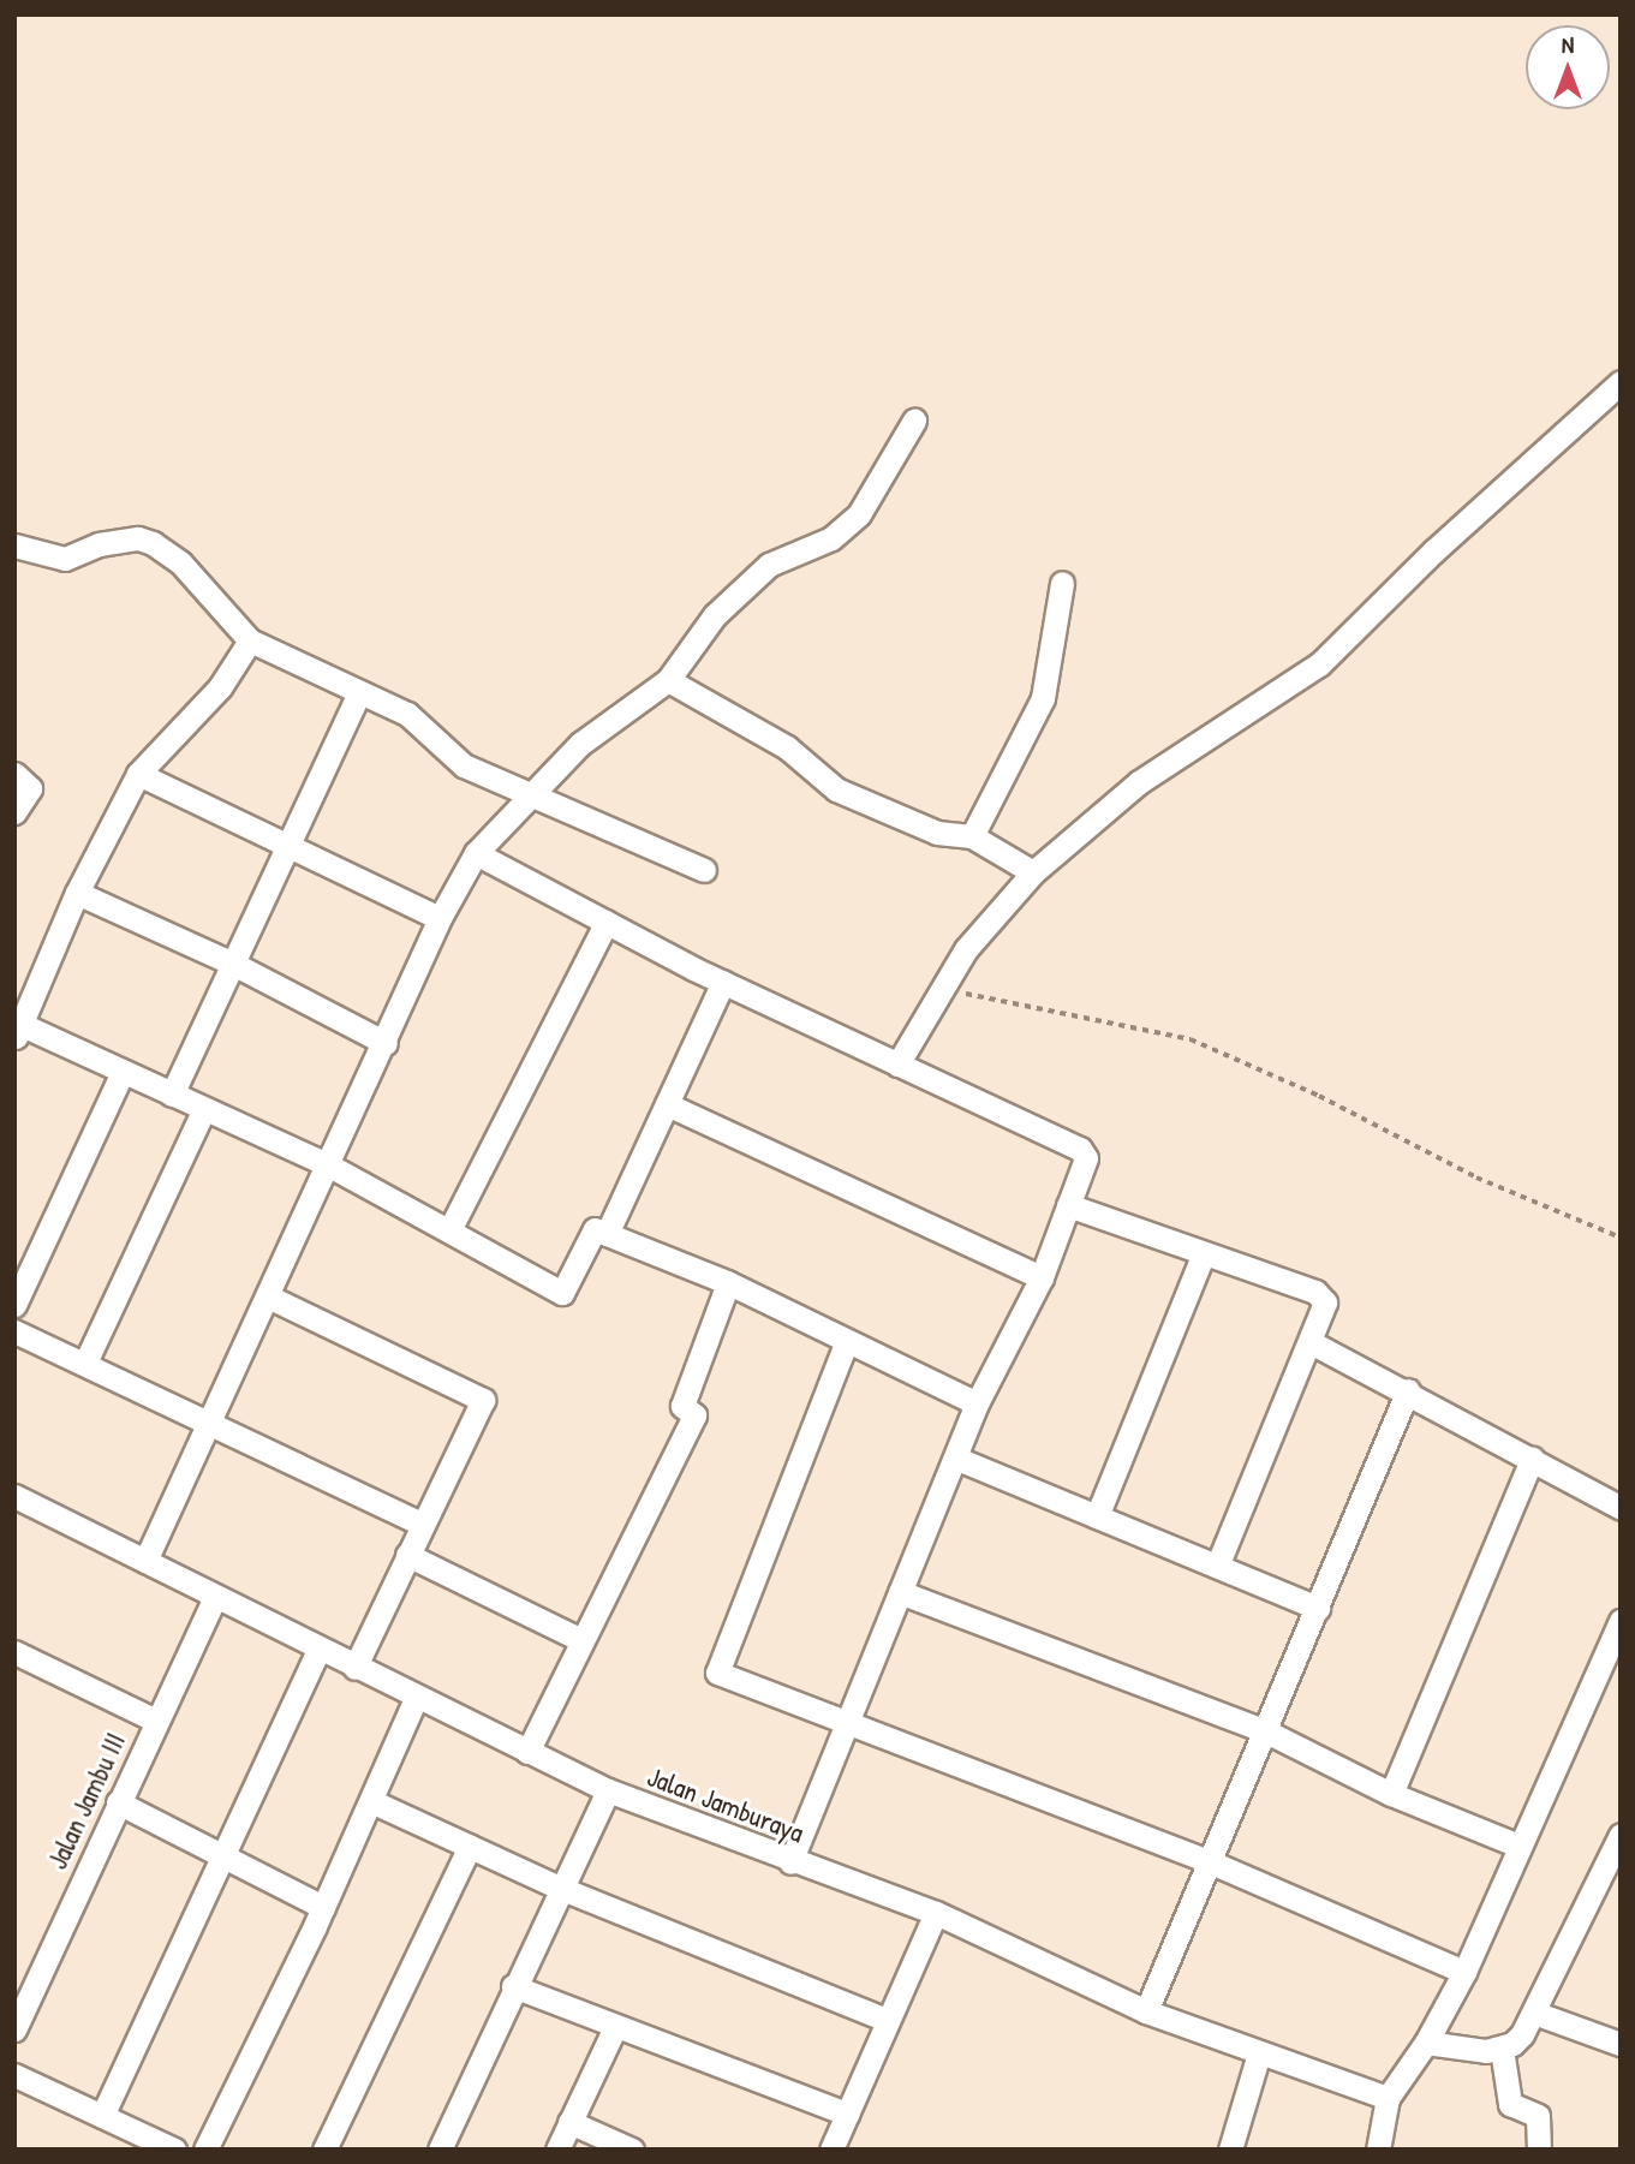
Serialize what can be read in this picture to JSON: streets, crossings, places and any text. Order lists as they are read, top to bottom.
{
  "streets": {
    "street": ["Jalan Jambu III", "Jalan Jamburaya"]
  },
  "crossings": [
    ["Jalan Jambu III", "Jalan Jamburaya"]
  ],
  "north": "top"
}
